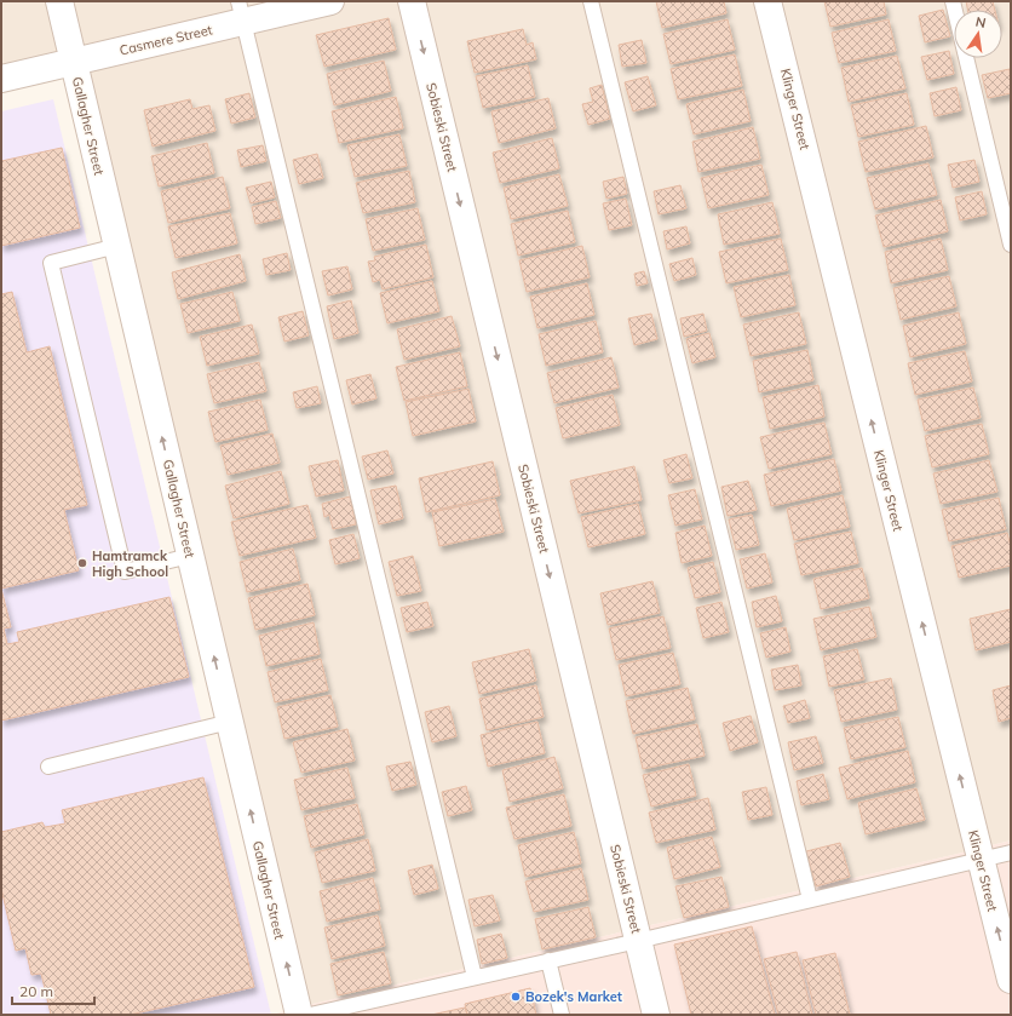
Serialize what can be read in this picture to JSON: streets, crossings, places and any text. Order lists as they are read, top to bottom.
{
  "streets": {
    "street": [
      "Casmere Street",
      "Klinger Street",
      "Gallagher Street",
      "Sobieski Street"
    ]
  },
  "crossings": [
    ["Casmere Street", "Gallagher Street"]
  ],
  "one_way": ["Klinger Street", "Gallagher Street", "Sobieski Street"],
  "places": ["Hamtramck High School", "Bozek's Market"],
  "scale_bar": "20 m",
  "north": "top"
}
